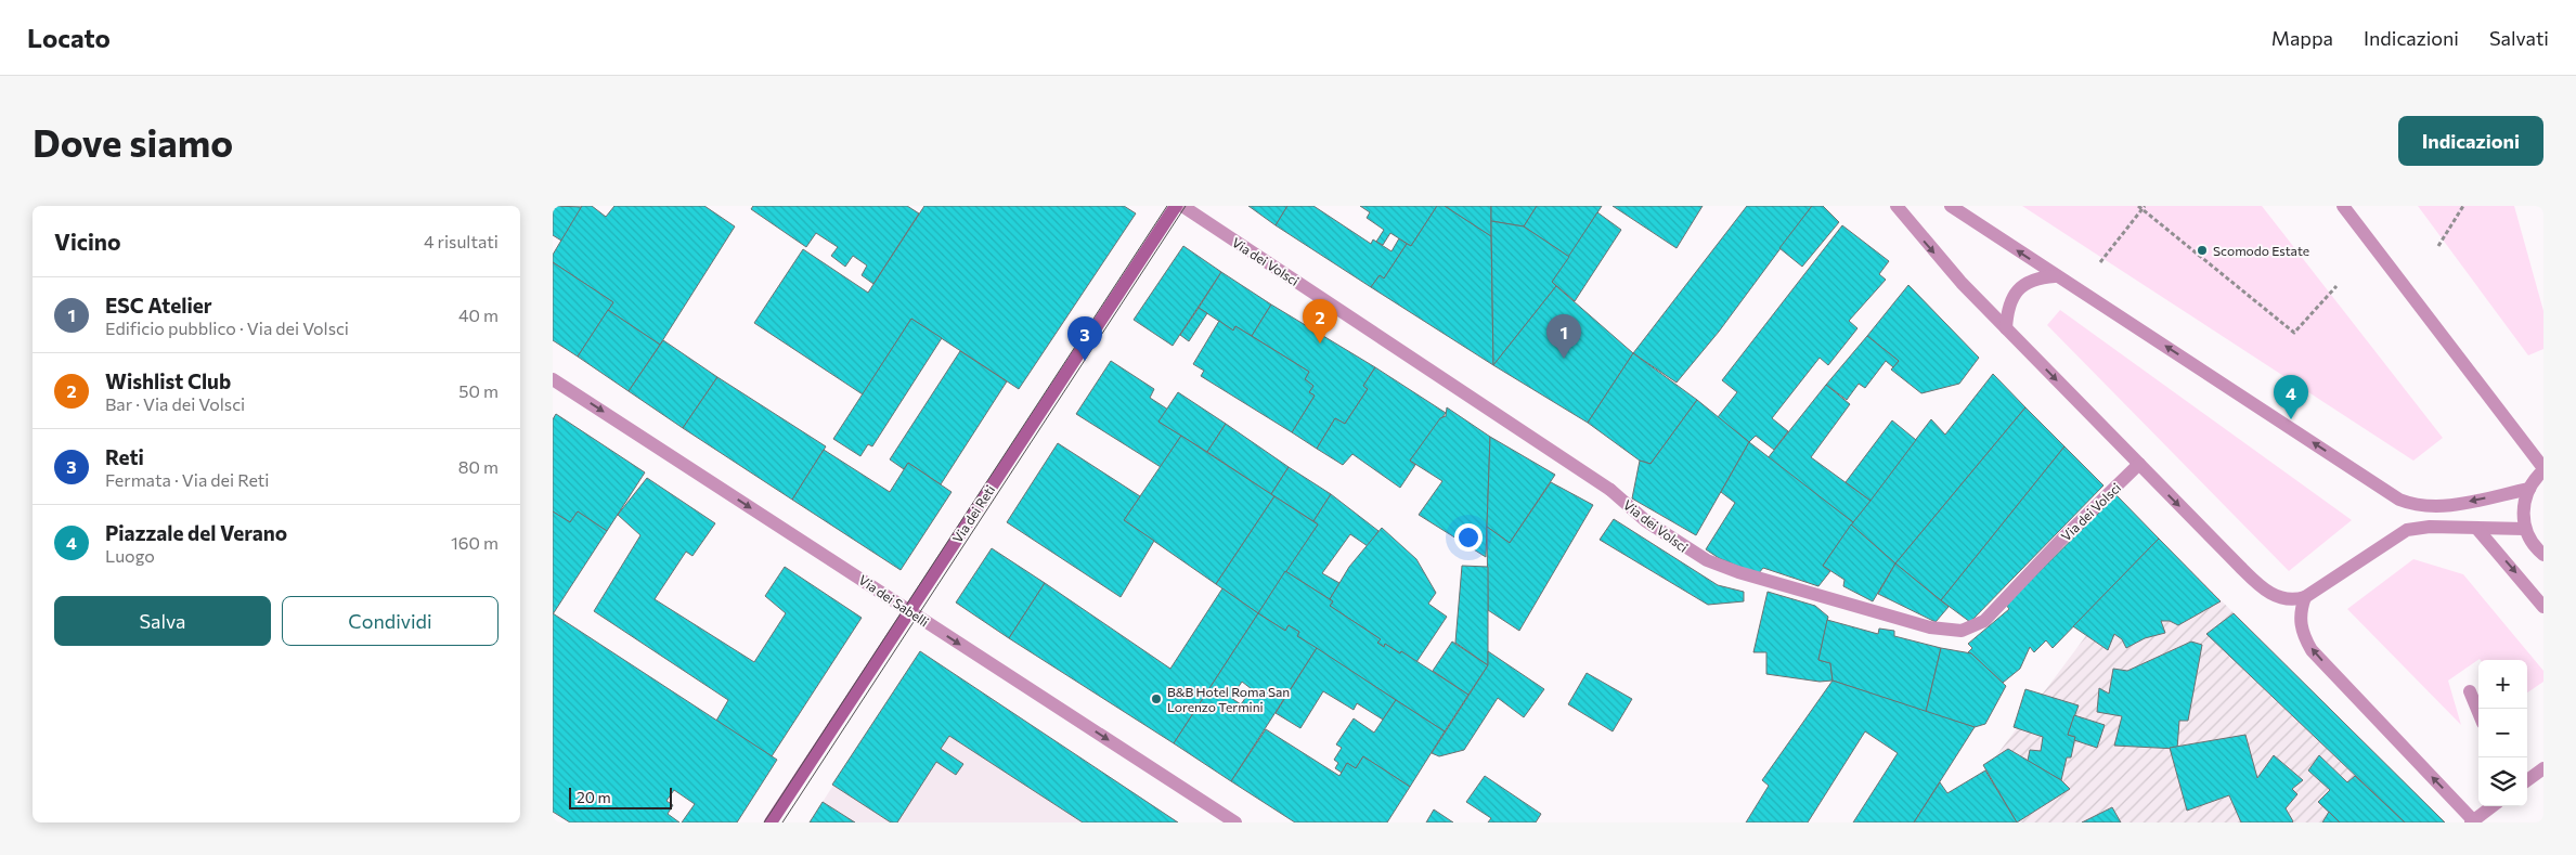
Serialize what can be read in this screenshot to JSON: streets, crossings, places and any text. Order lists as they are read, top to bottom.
{
  "streets": {
    "street": ["Via dei Volsci", "Via dei Reti", "Via dei Sabelli"]
  },
  "crossings": [
    ["Via dei Reti", "Via dei Sabelli"]
  ],
  "one_way": ["Via dei Sabelli"],
  "places": ["Scomodo Estate", "B&B Hotel Roma San Lorenzo Termini"],
  "scale_bar": "20 m",
  "page": {
    "header": "Locato",
    "nav": ["Mappa", "Indicazioni", "Salvati"],
    "buttons": [
      "Indicazioni",
      ["Salva", "Condividi"]
    ],
    "title": "Dove siamo",
    "heading": ["Vicino", "4 risultati"],
    "list": [
      {
        "mark": "1",
        "name": "ESC Atelier",
        "note": "Edificio pubblico · Via dei Volsci",
        "value": "40 m"
      },
      {
        "mark": "2",
        "name": "Wishlist Club",
        "note": "Bar · Via dei Volsci",
        "value": "50 m"
      },
      {
        "mark": "3",
        "name": "Reti",
        "note": "Fermata · Via dei Reti",
        "value": "80 m"
      },
      {
        "mark": "4",
        "name": "Piazzale del Verano",
        "note": "Luogo",
        "value": "160 m"
      }
    ],
    "pins": [
      "2",
      "1",
      "3",
      "4"
    ],
    "map_buttons": ["+", "−"],
    "scale": "20 m"
  }
}
